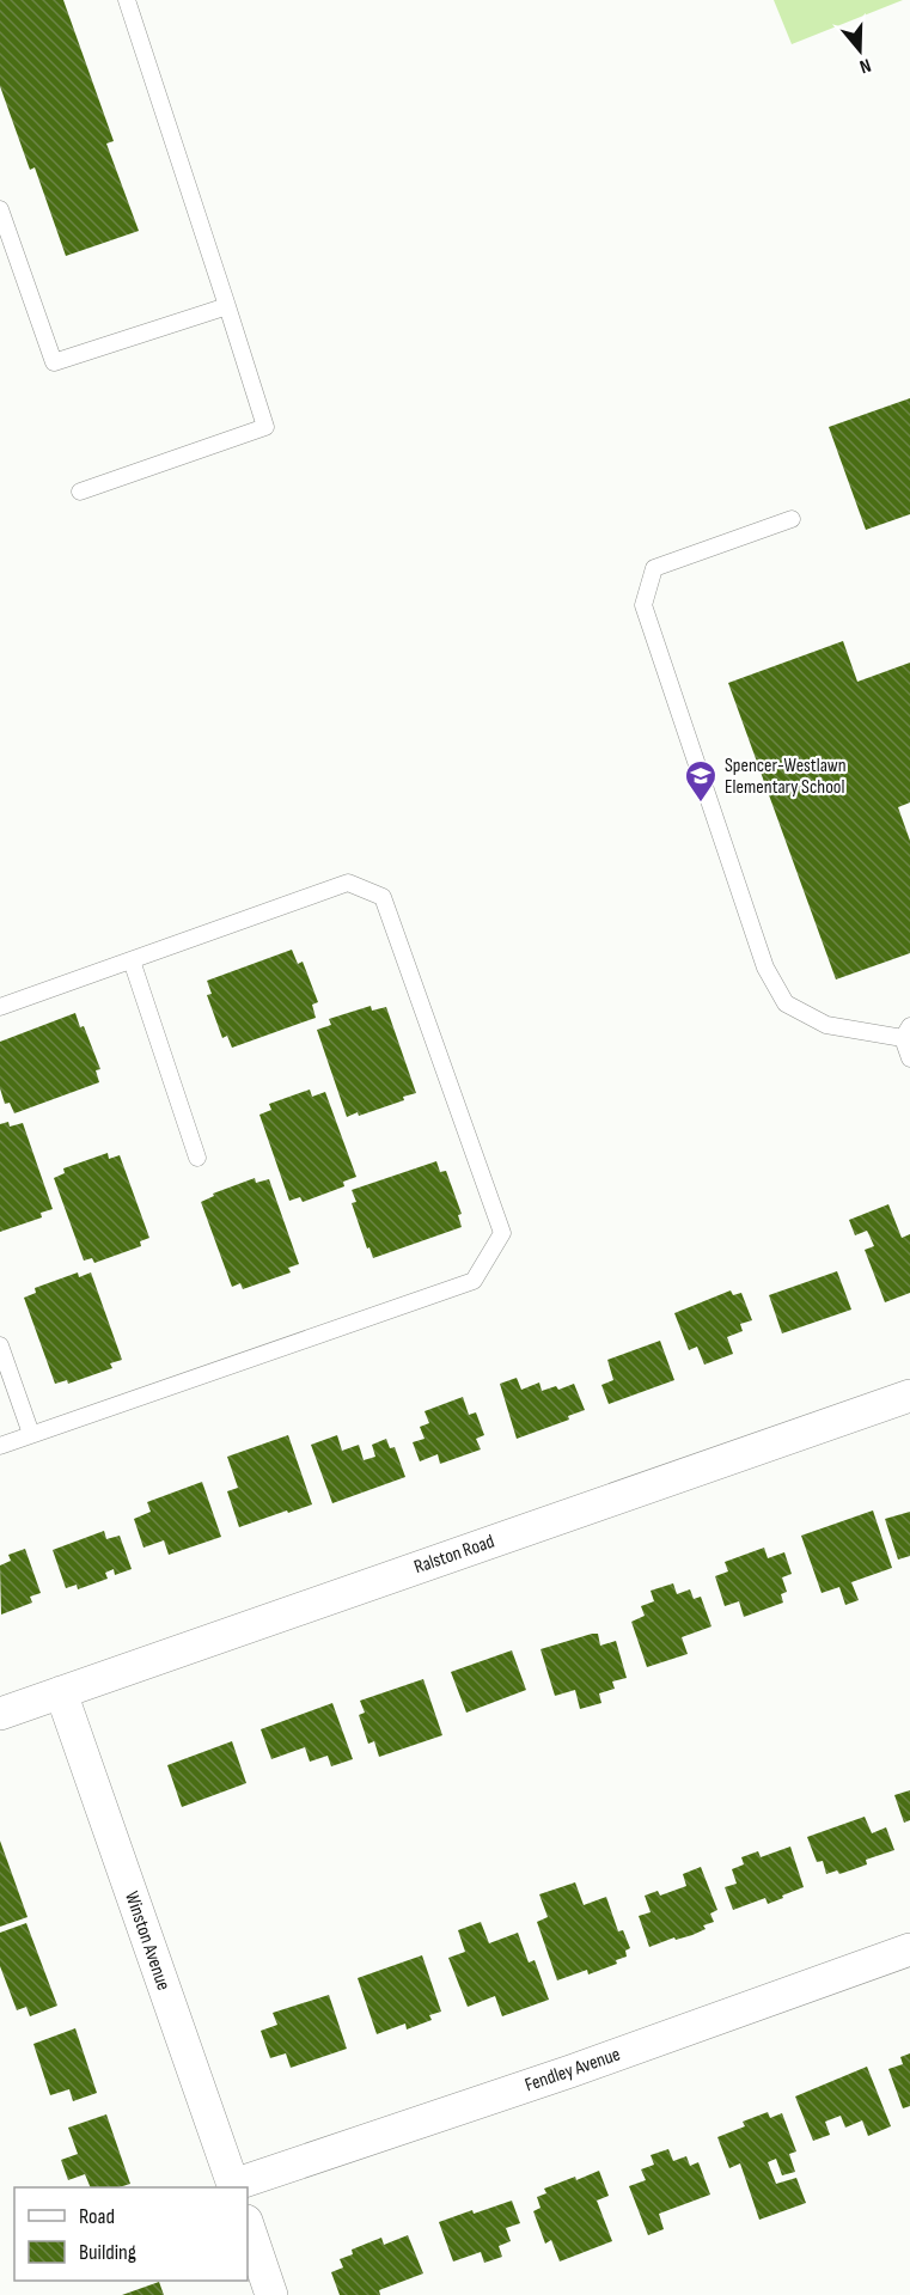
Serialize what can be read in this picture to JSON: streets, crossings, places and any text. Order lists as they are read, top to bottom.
{
  "streets": {
    "street": ["Ralston Road", "Winston Avenue", "Fendley Avenue"]
  },
  "crossings": [
    ["Ralston Road", "Winston Avenue"],
    ["Winston Avenue", "Fendley Avenue"]
  ],
  "places": {
    "school or university": ["Spencer-Westlawn Elementary School"]
  },
  "legend": ["Road", "Building"],
  "north": "bottom"
}
